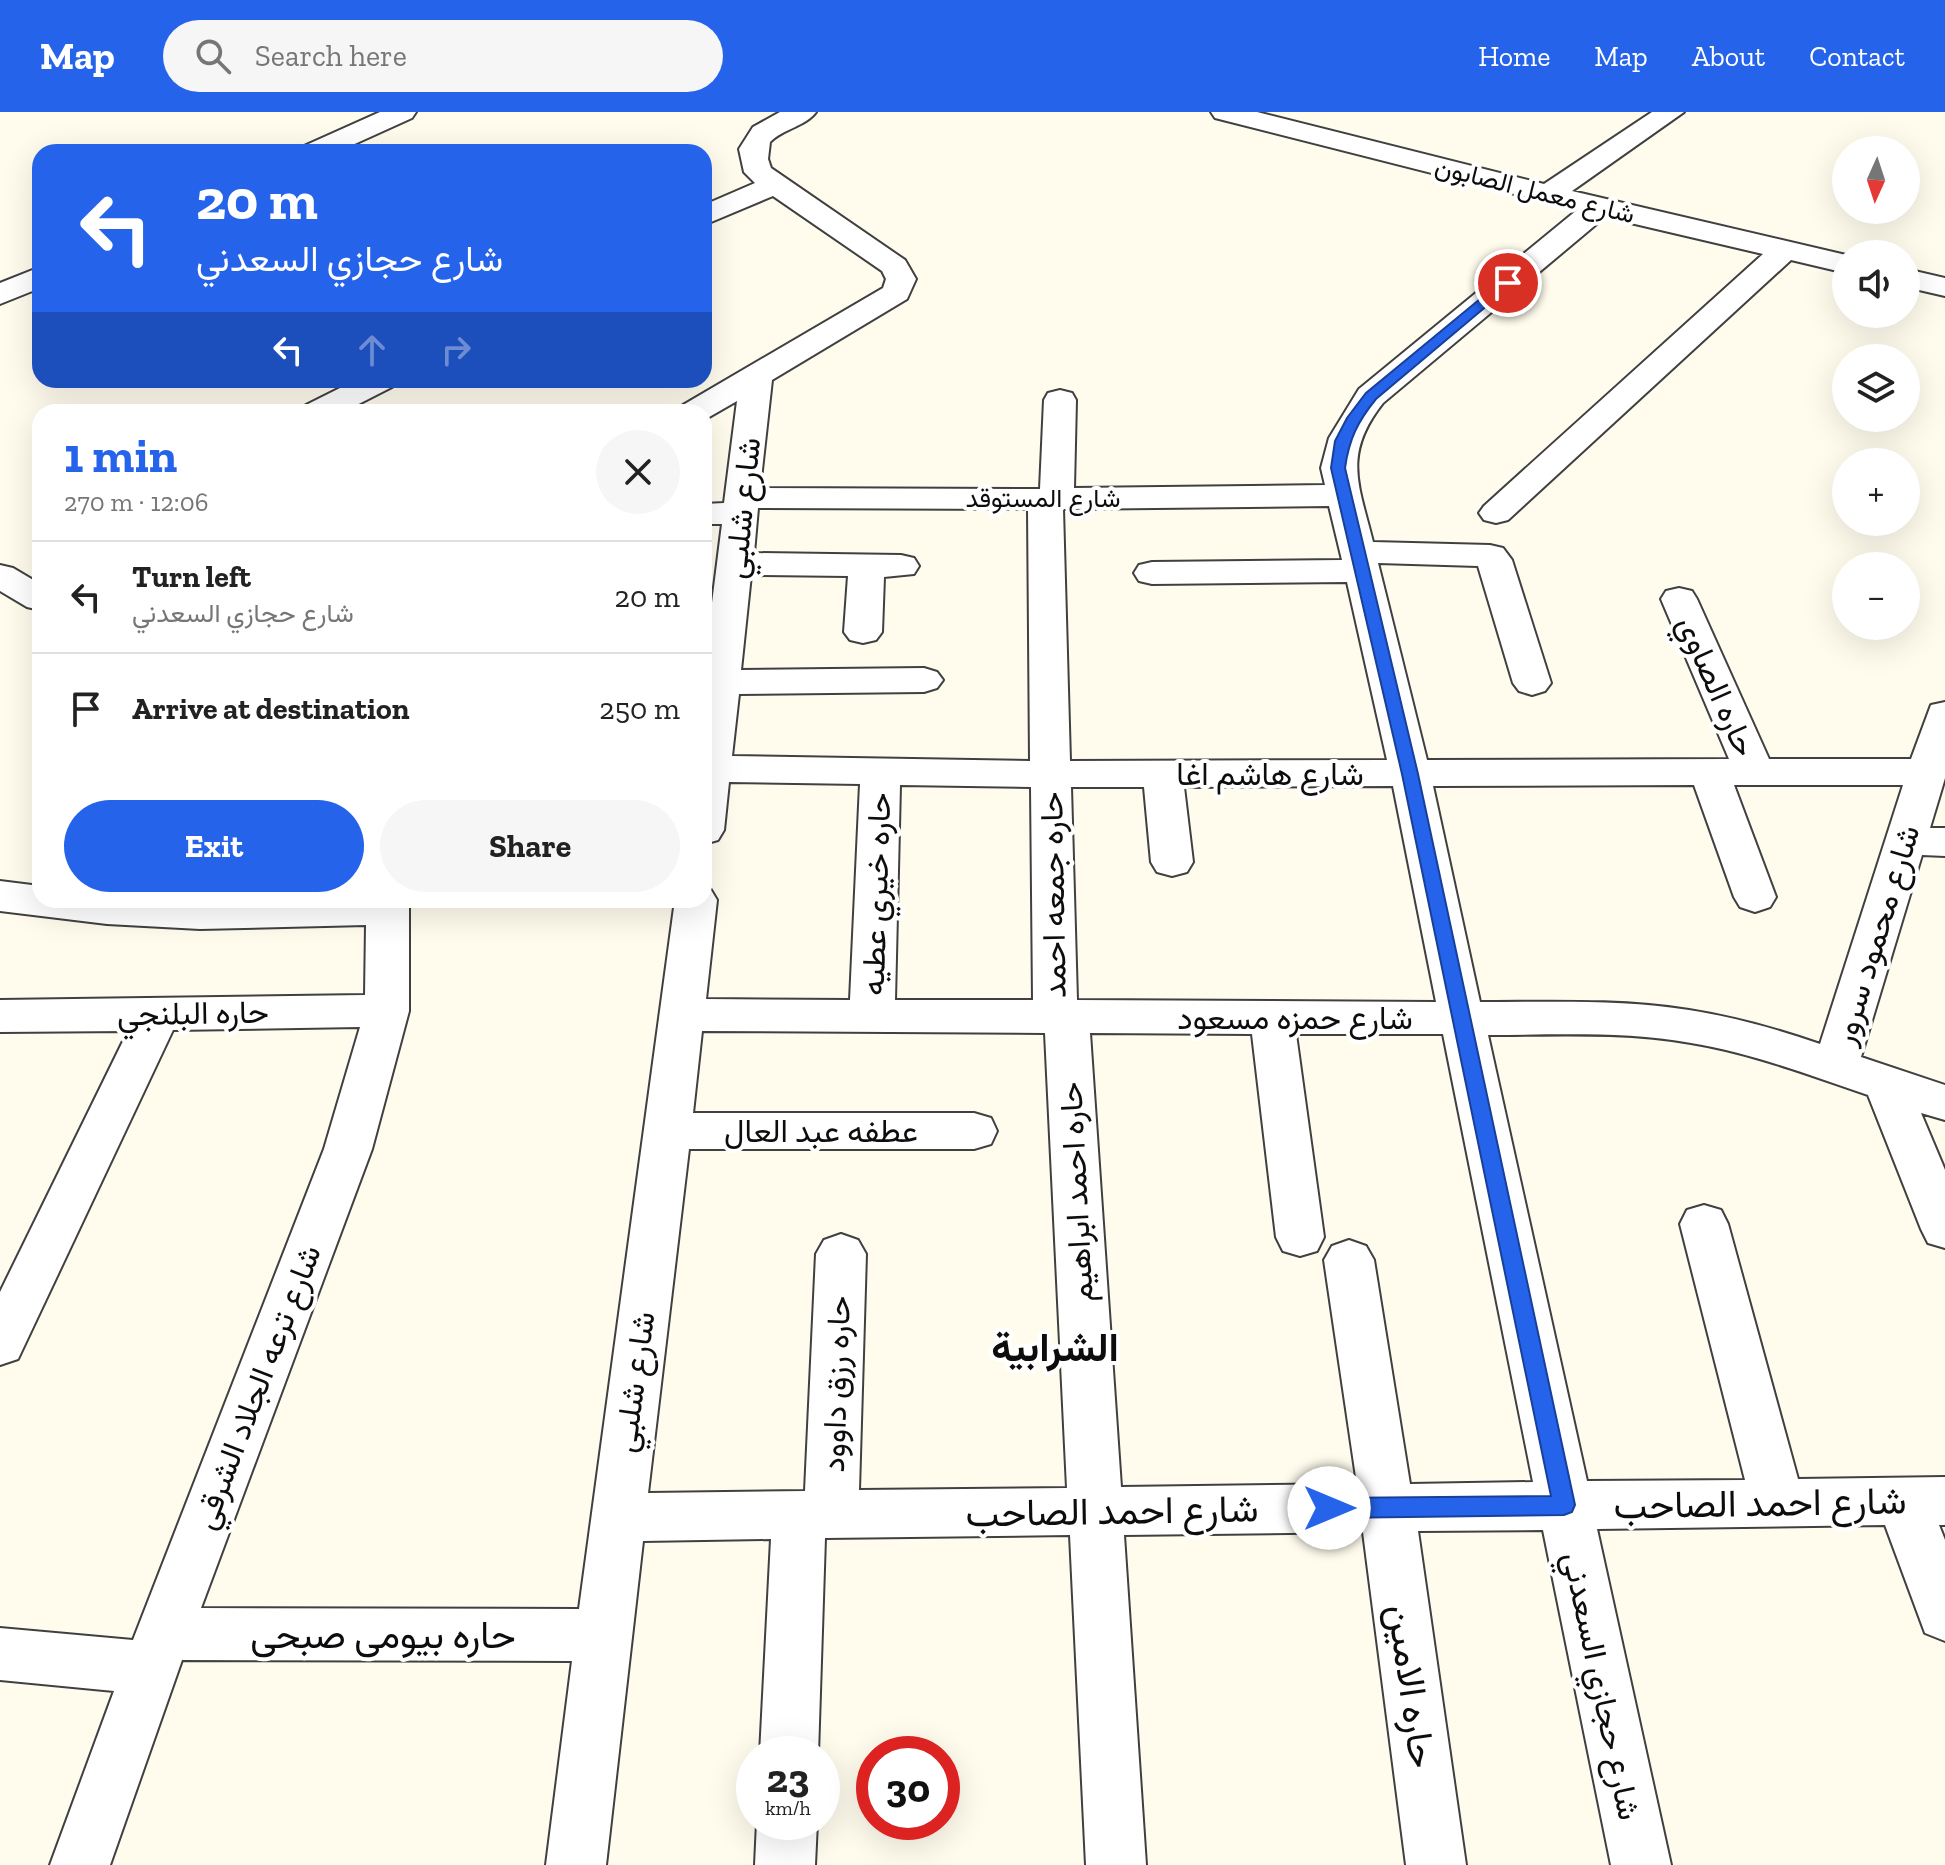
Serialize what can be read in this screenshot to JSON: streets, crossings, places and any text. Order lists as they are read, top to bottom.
{
  "streets": {
    "street": [
      "شارع معمل الصابون",
      "شارع المستوقد",
      "شارع شلبي",
      "حاره الصاوي",
      "شارع هاشم اغا",
      "حاره خيري عطيه",
      "حاره جمعه احمد",
      "شارع محمود سرور",
      "حاره البلنجي",
      "شارع حمزه مسعود",
      "عطفه عبد العال",
      "حاره احمد ابراهيم",
      "حاره رزق داوود",
      "شارع ترعه الجلاد الشرقي",
      "شارع احمد الصاحب",
      "حاره بيومى صبحى",
      "حاره الامين",
      "شارع حجازي السعدني"
    ]
  },
  "crossings": [
    ["شارع معمل الصابون", "شارع حجازي السعدني"],
    ["شارع المستوقد", "شارع شلبي"],
    ["شارع المستوقد", "حاره جمعه احمد"],
    ["شارع المستوقد", "شارع حجازي السعدني"],
    ["شارع شلبي", "شارع حمزه مسعود"],
    ["شارع شلبي", "عطفه عبد العال"],
    ["شارع شلبي", "شارع احمد الصاحب"],
    ["شارع شلبي", "حاره بيومى صبحى"],
    ["حاره الصاوي", "شارع هاشم اغا"],
    ["شارع هاشم اغا", "حاره خيري عطيه"],
    ["شارع هاشم اغا", "حاره جمعه احمد"],
    ["شارع هاشم اغا", "شارع محمود سرور"],
    ["شارع هاشم اغا", "شارع حجازي السعدني"],
    ["حاره خيري عطيه", "شارع حمزه مسعود"],
    ["حاره جمعه احمد", "شارع حمزه مسعود"],
    ["حاره جمعه احمد", "حاره احمد ابراهيم"],
    ["شارع محمود سرور", "شارع حمزه مسعود"],
    ["حاره البلنجي", "شارع ترعه الجلاد الشرقي"],
    ["شارع حمزه مسعود", "حاره احمد ابراهيم"],
    ["شارع حمزه مسعود", "شارع حجازي السعدني"],
    ["حاره احمد ابراهيم", "شارع احمد الصاحب"],
    ["حاره رزق داوود", "شارع احمد الصاحب"],
    ["شارع ترعه الجلاد الشرقي", "حاره بيومى صبحى"],
    ["شارع احمد الصاحب", "حاره الامين"],
    ["شارع احمد الصاحب", "شارع حجازي السعدني"]
  ],
  "districts": ["الشرابية"],
  "north": "bottom",
  "page": {
    "header": "Map",
    "search": "Search here",
    "nav": [
      "Home",
      "Map",
      "About",
      "Contact"
    ],
    "map_buttons": ["+", "−"],
    "turn": ["20 m", "شارع حجازي السعدني"],
    "heading": ["1 min", "270 m · 12:06"],
    "list": [
      {
        "name": "Turn left",
        "note": "شارع حجازي السعدني",
        "value": "20 m"
      },
      {
        "name": "Arrive at destination",
        "value": "250 m"
      }
    ],
    "buttons": ["Exit", "Share"],
    "speed": "23 km/h",
    "limit": "30"
  }
}
